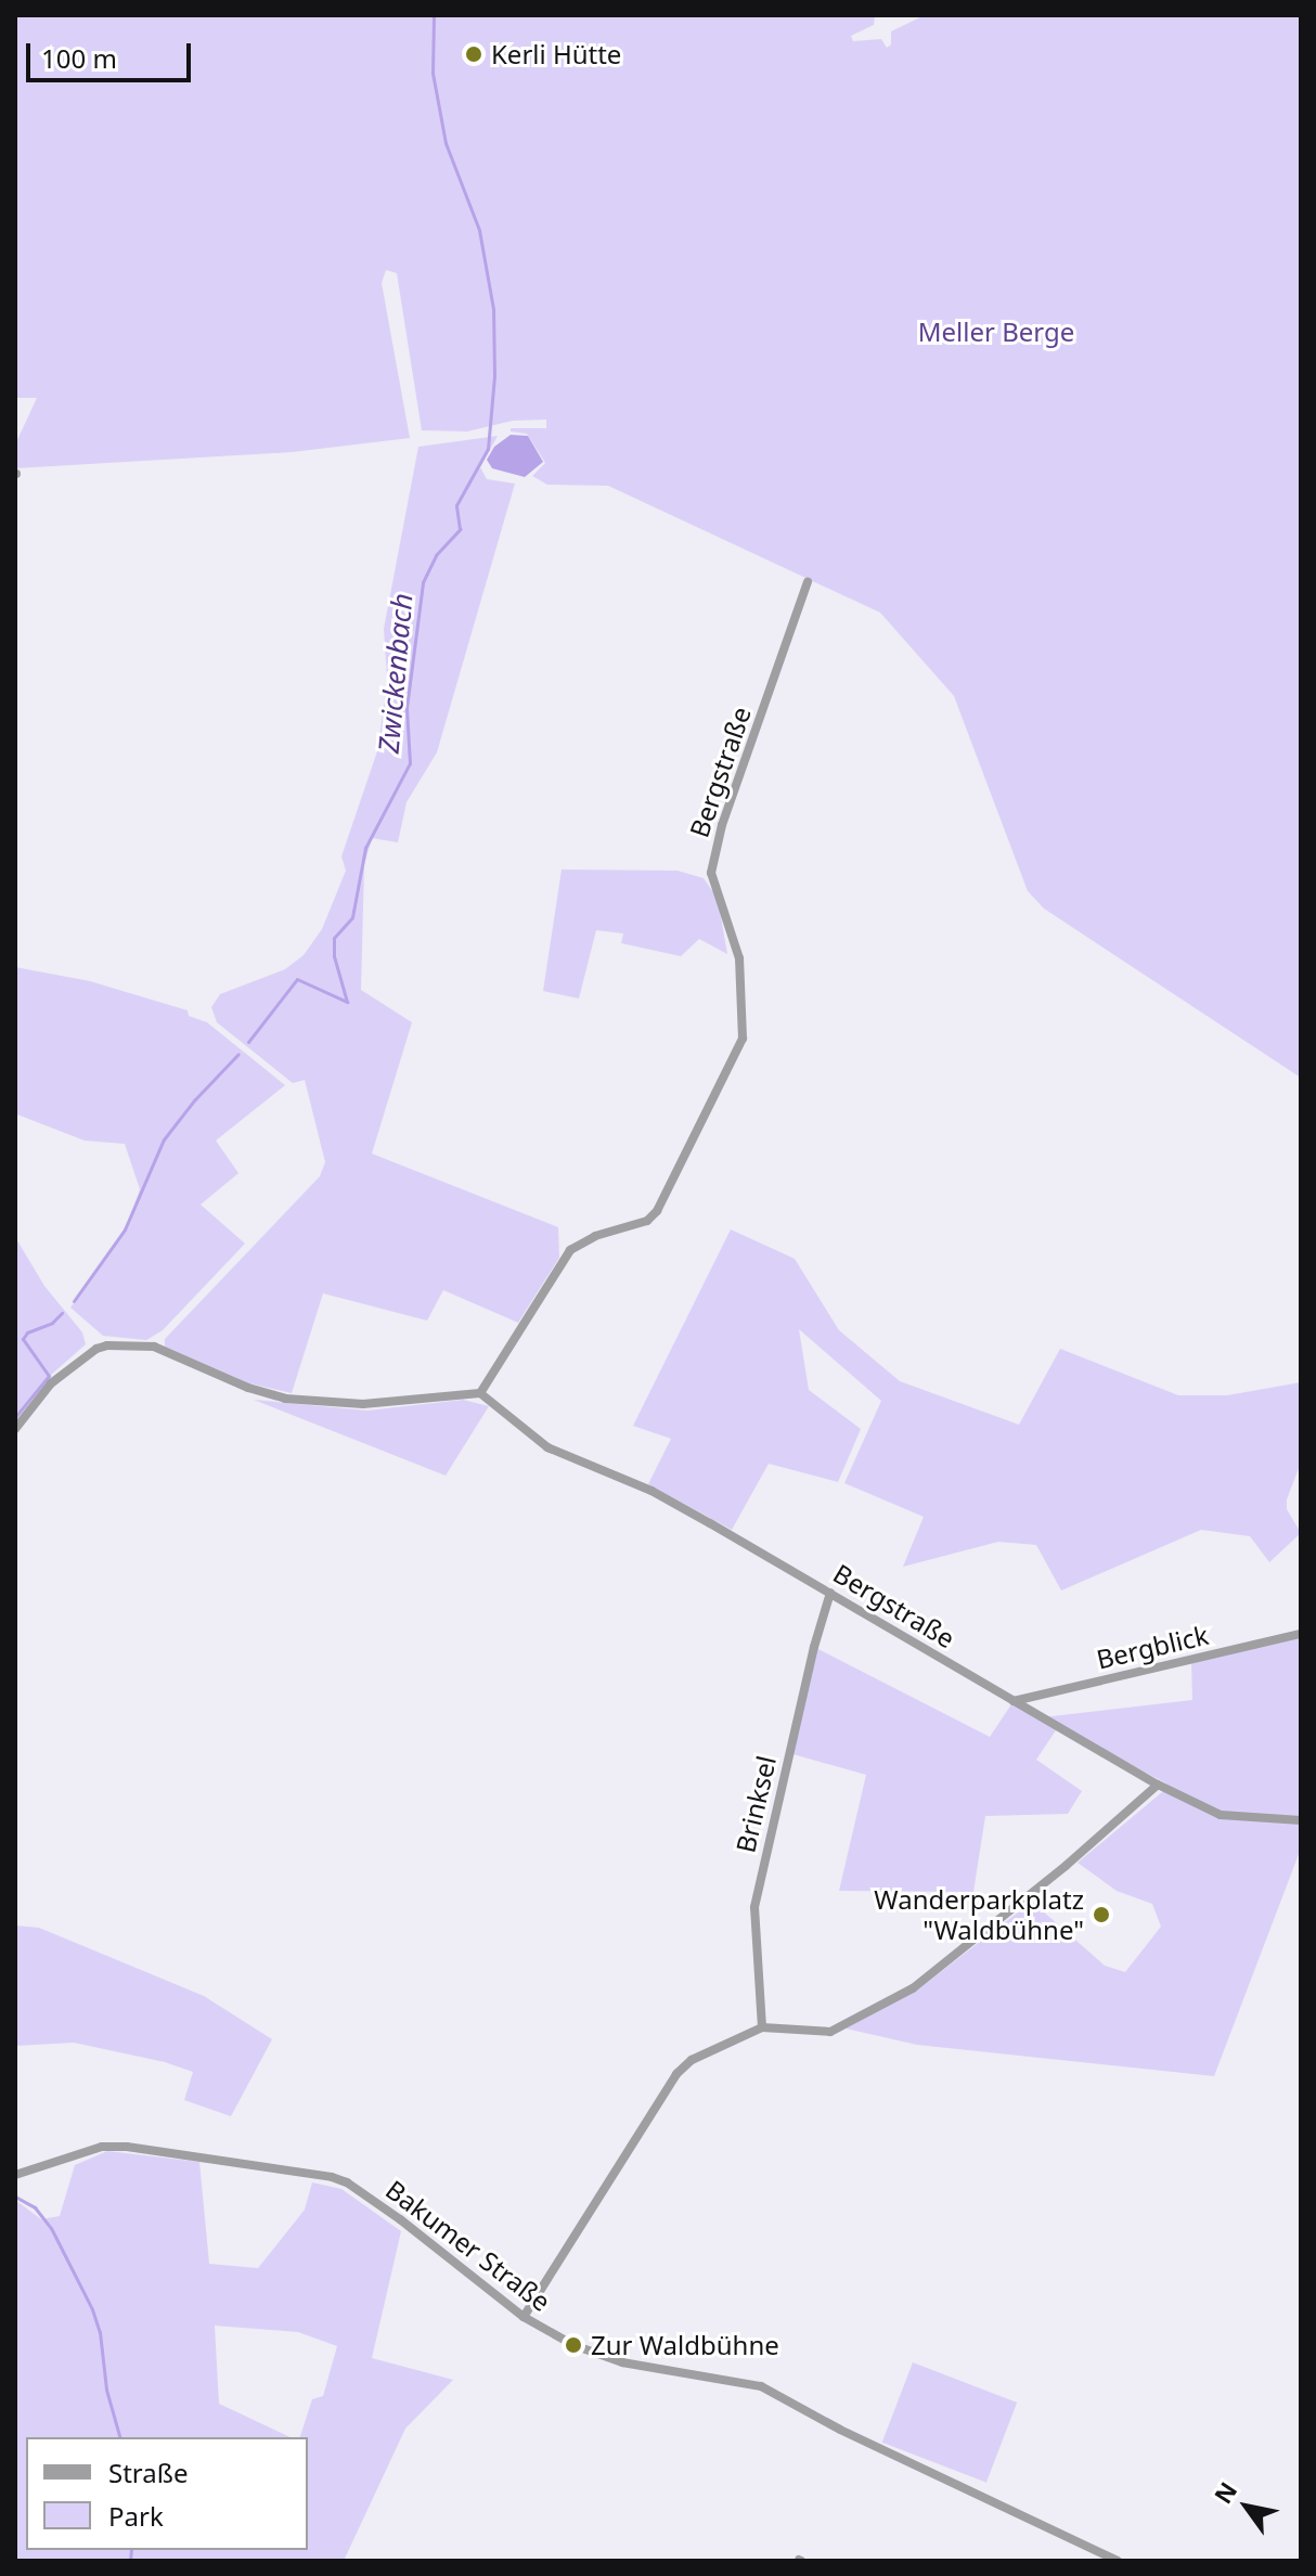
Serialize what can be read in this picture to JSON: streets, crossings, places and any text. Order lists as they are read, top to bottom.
{
  "streets": {
    "street": [
      "Bergstraße",
      "Bergblick",
      "Brinksel",
      "Bakumer Straße"
    ]
  },
  "crossings": [
    ["Bergstraße", "Bergblick"],
    ["Bergstraße", "Brinksel"]
  ],
  "water": ["Zwickenbach"],
  "parks": ["Meller Berge"],
  "places": ["Kerli Hütte", "Wanderparkplatz \"Waldbühne\"", "Zur Waldbühne"],
  "legend": ["Straße", "Park"],
  "scale_bar": "100 m",
  "north": "top left"
}
